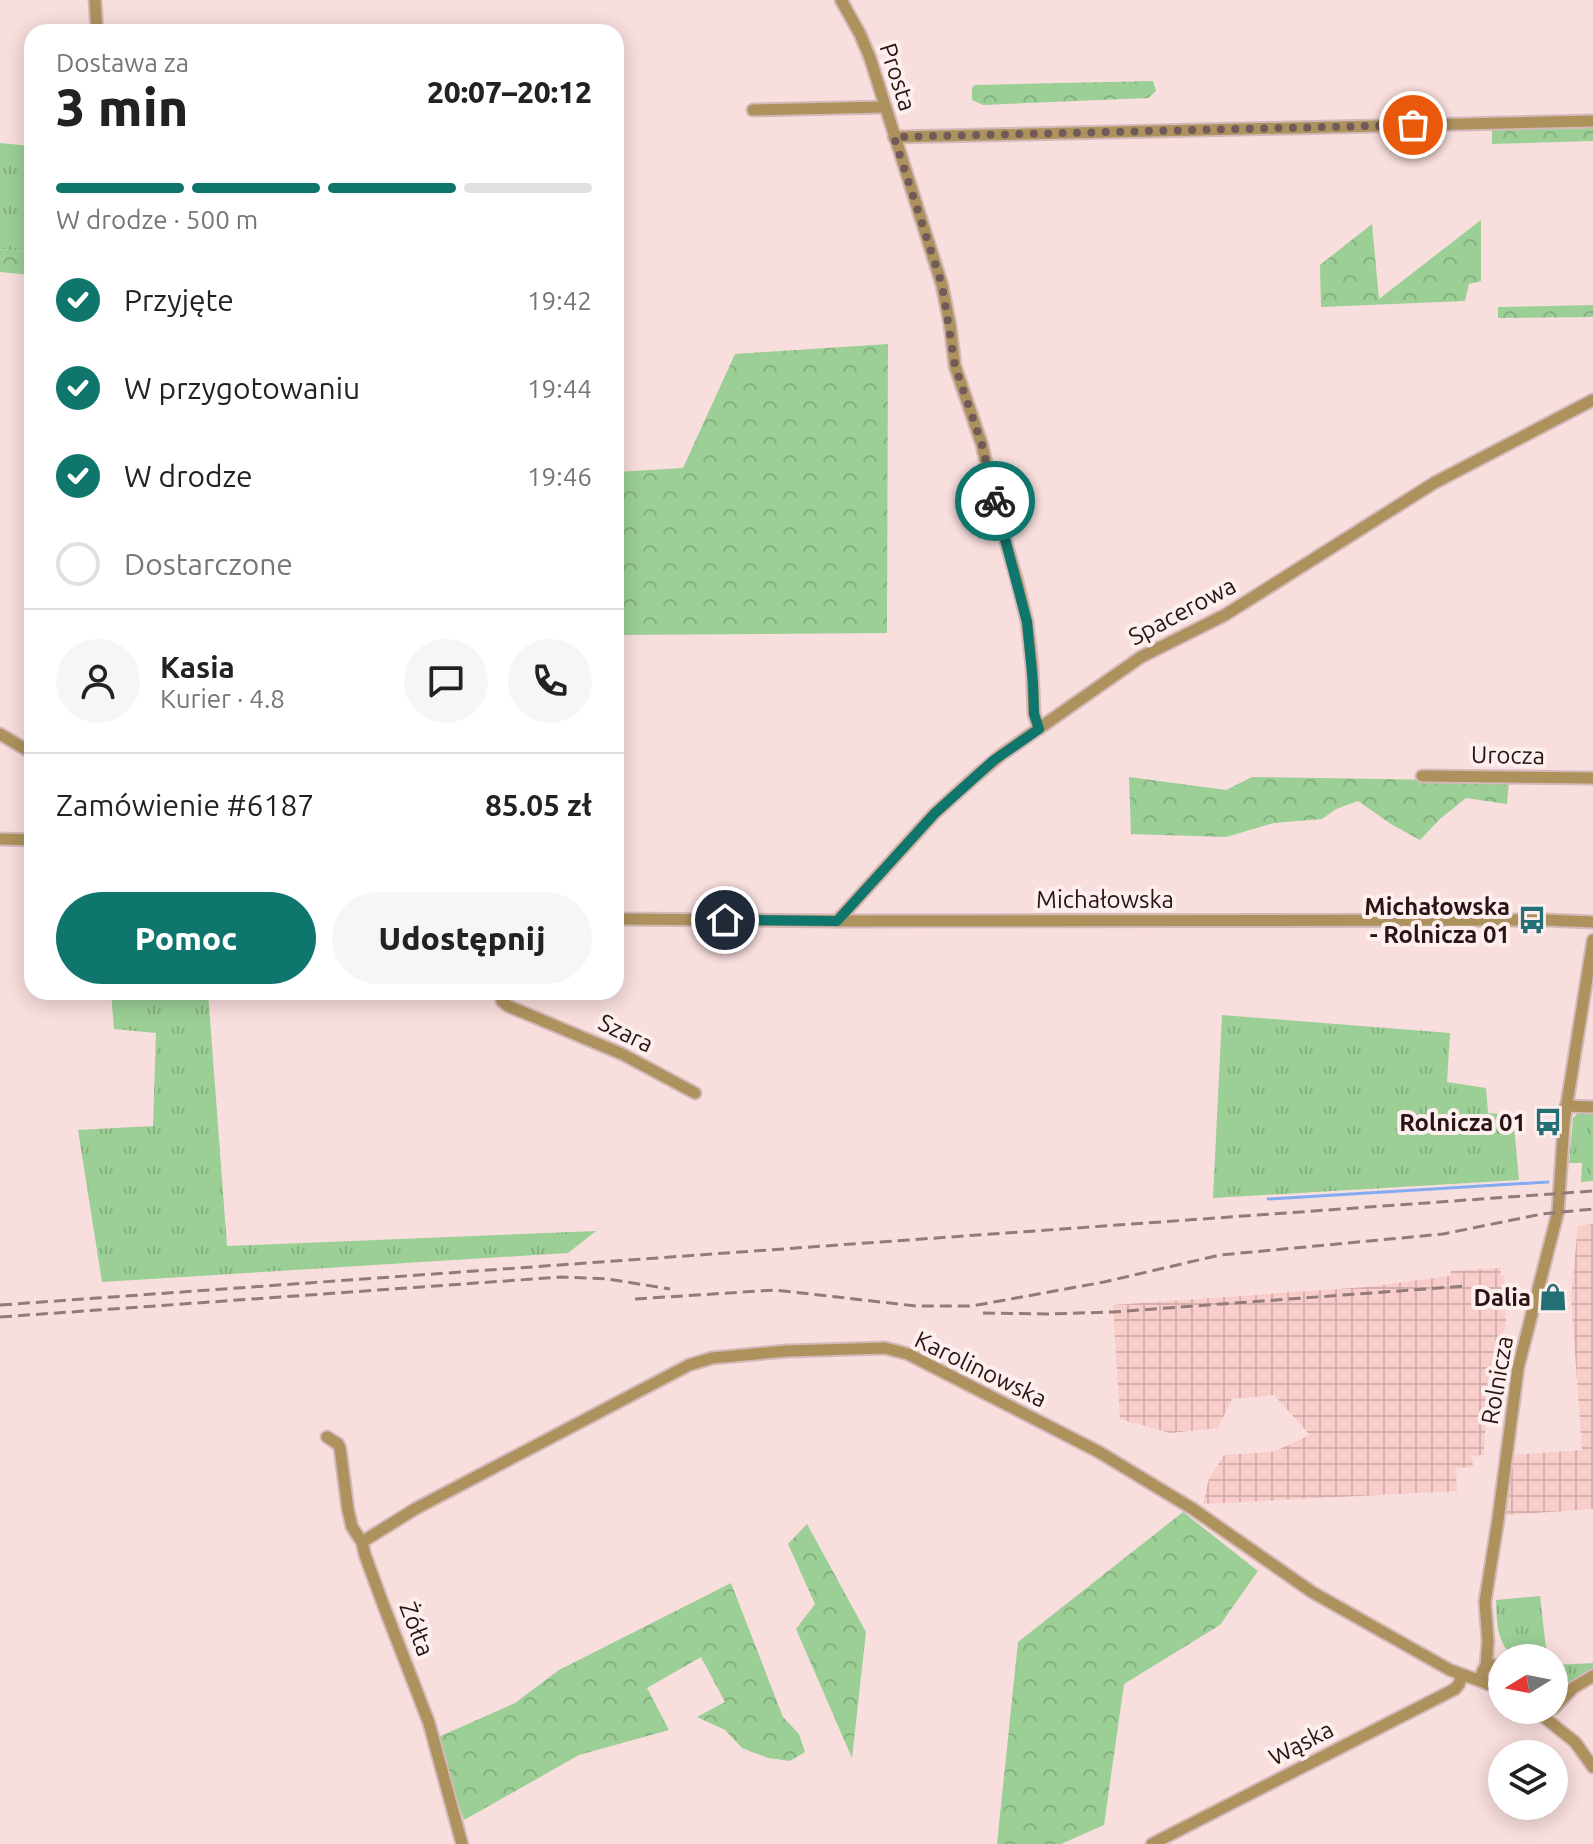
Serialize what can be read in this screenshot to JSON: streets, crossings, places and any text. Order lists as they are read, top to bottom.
{
  "streets": {
    "street": [
      "Prosta",
      "Spacerowa",
      "Urocza",
      "Michałowska",
      "Szara",
      "Karolinowska",
      "Rolnicza",
      "Żółta",
      "Wąska"
    ]
  },
  "crossings": [
    ["Prosta", "Spacerowa"],
    ["Spacerowa", "Michałowska"],
    ["Karolinowska", "Żółta"],
    ["Karolinowska", "Wąska"]
  ],
  "places": {
    "bus stop": ["Michałowska - Rolnicza 01", "Rolnicza 01"],
    "shop": ["Dalia"]
  },
  "north": "left",
  "page": {
    "heading": ["3 min", "Dostawa za", "20:07–20:12"],
    "panel": [
      "Kasia",
      "Kurier · 4.8",
      "Zamówienie #6187",
      "85.05 zł"
    ],
    "bar": "W drodze · 500 m",
    "list": [
      ["Przyjęte", "19:42"],
      ["W przygotowaniu", "19:44"],
      ["W drodze", "19:46"],
      "Dostarczone"
    ],
    "buttons": ["Pomoc", "Udostępnij"]
  }
}
